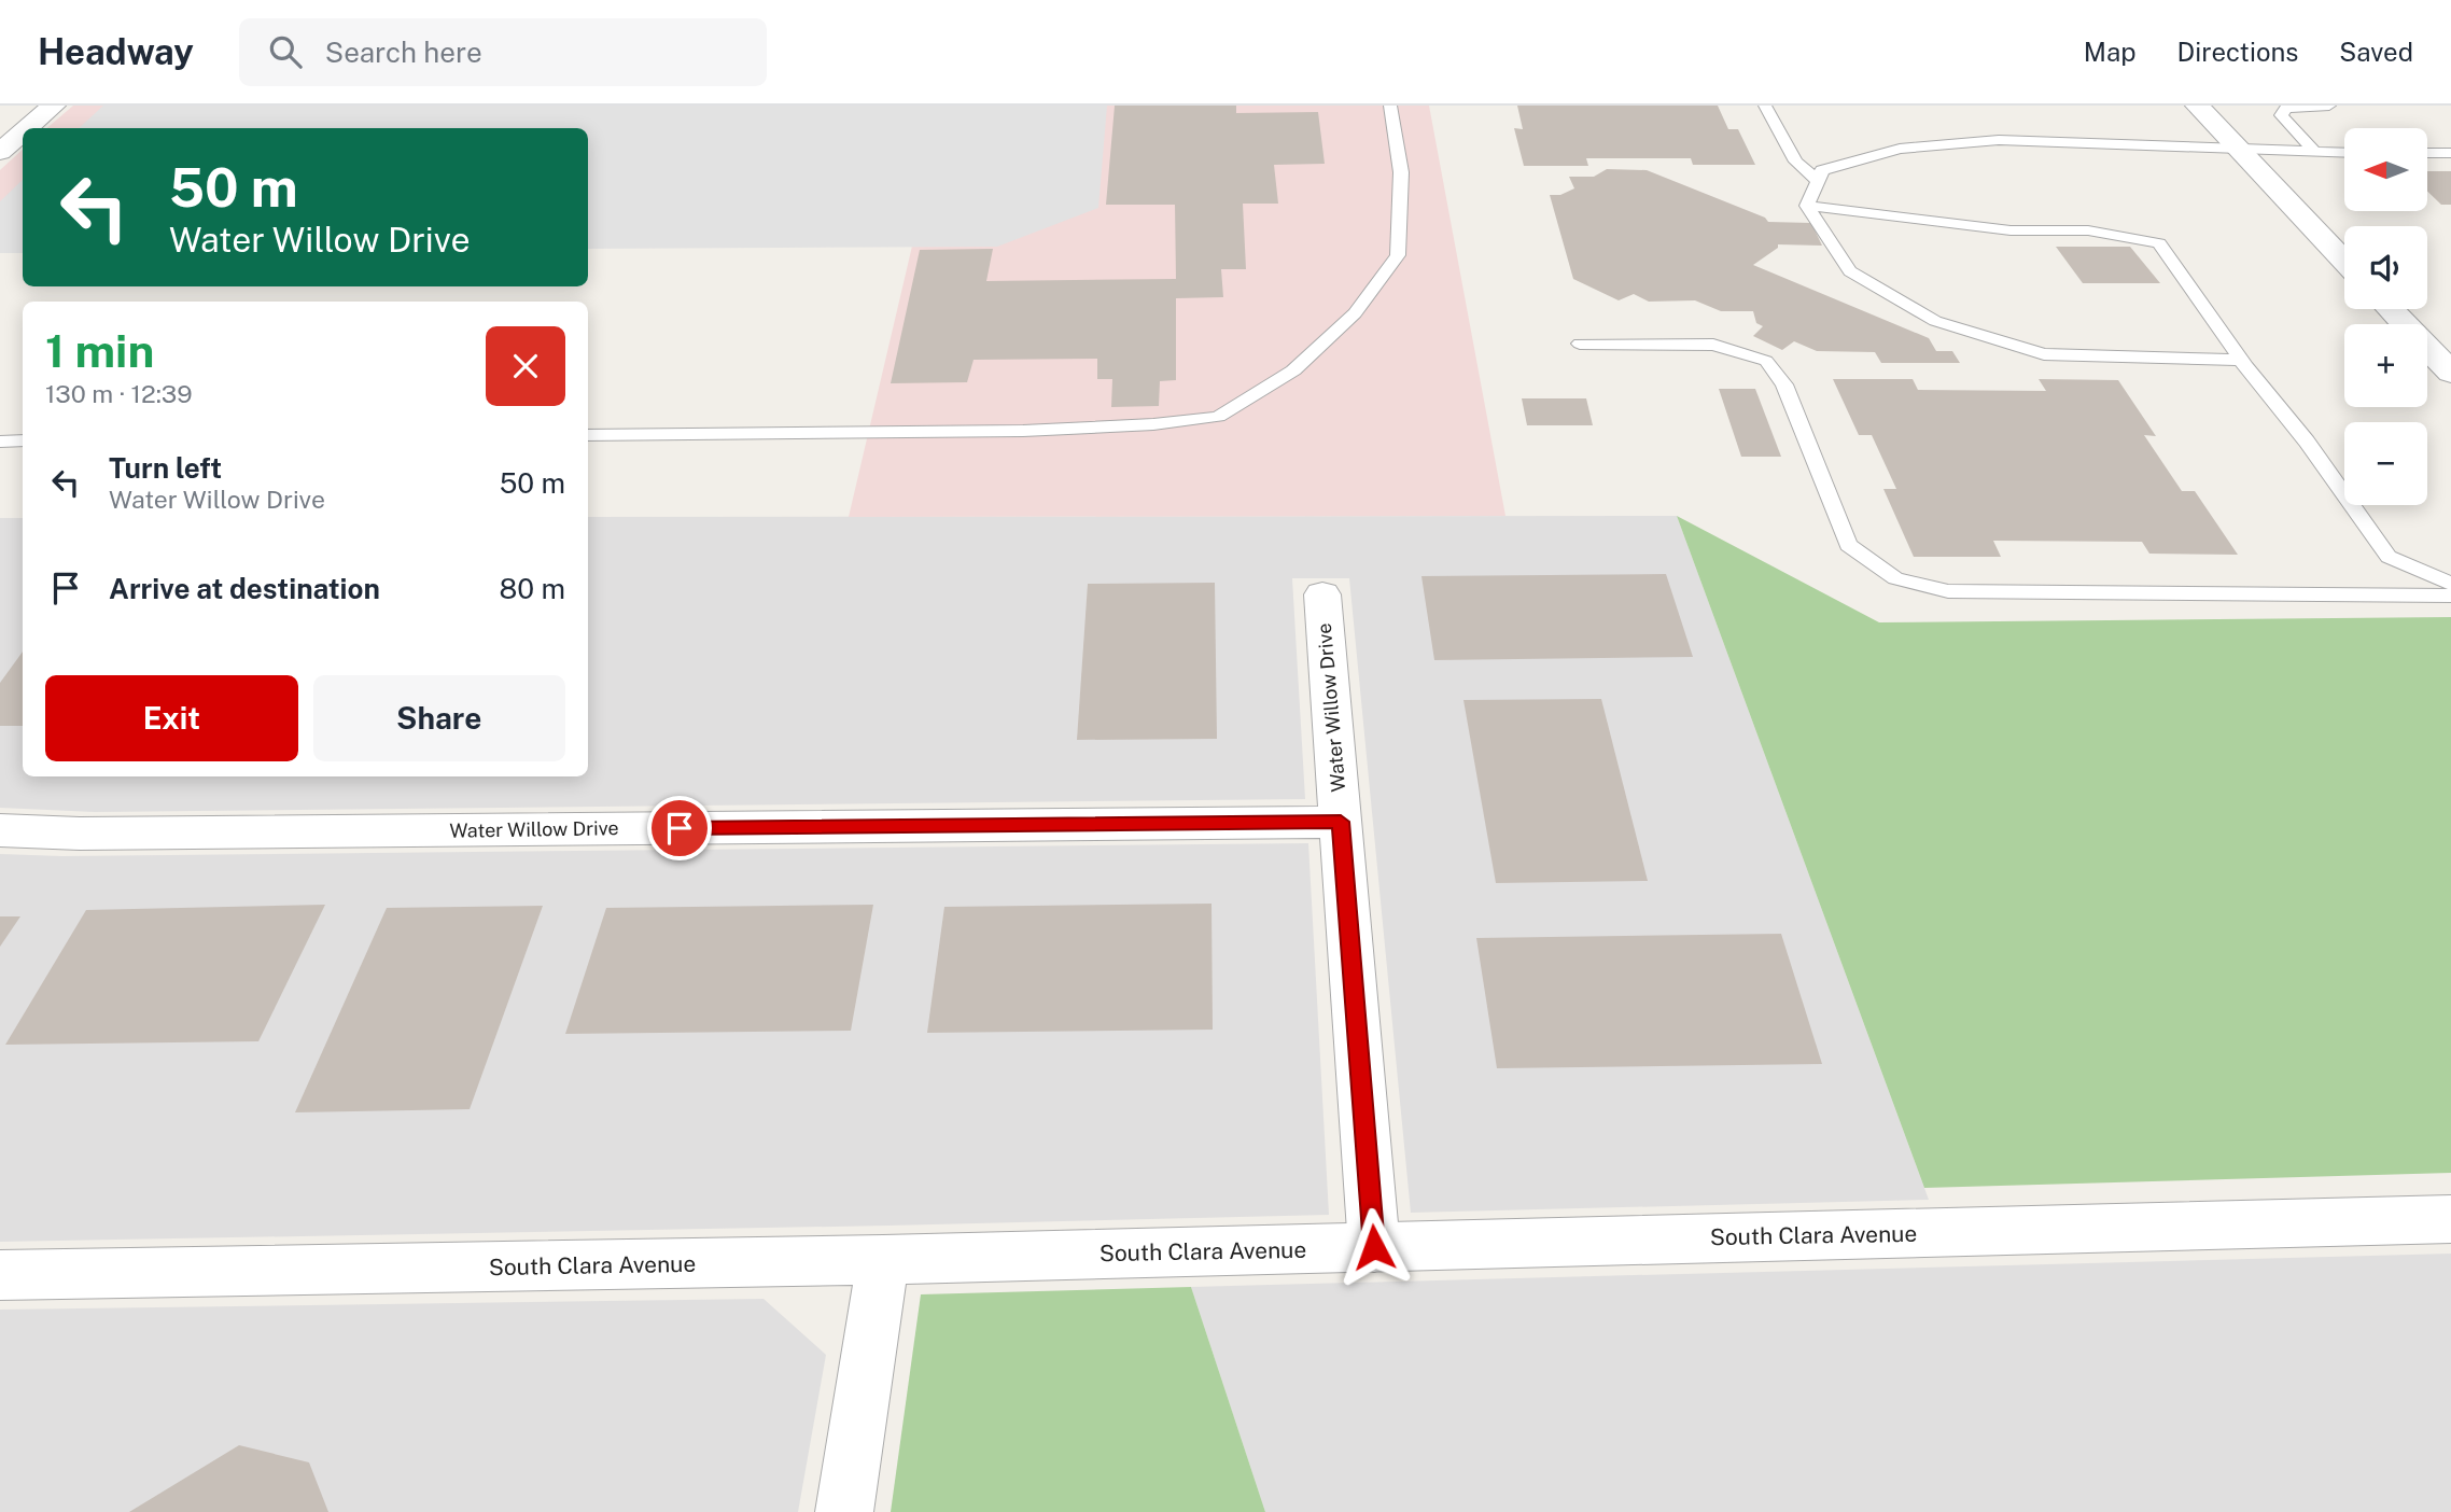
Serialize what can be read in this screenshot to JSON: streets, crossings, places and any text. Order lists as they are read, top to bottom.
{
  "streets": {
    "street": ["Water Willow Drive", "South Clara Avenue"]
  },
  "crossings": [
    ["Water Willow Drive", "South Clara Avenue"]
  ],
  "north": "left",
  "page": {
    "header": "Headway",
    "search": "Search here",
    "nav": ["Map", "Directions", "Saved"],
    "map_buttons": ["+", "−"],
    "turn": ["50 m", "Water Willow Drive"],
    "heading": ["1 min", "130 m · 12:39"],
    "list": [
      {
        "name": "Turn left",
        "note": "Water Willow Drive",
        "value": "50 m"
      },
      {
        "name": "Arrive at destination",
        "value": "80 m"
      }
    ],
    "buttons": ["Exit", "Share"]
  }
}
